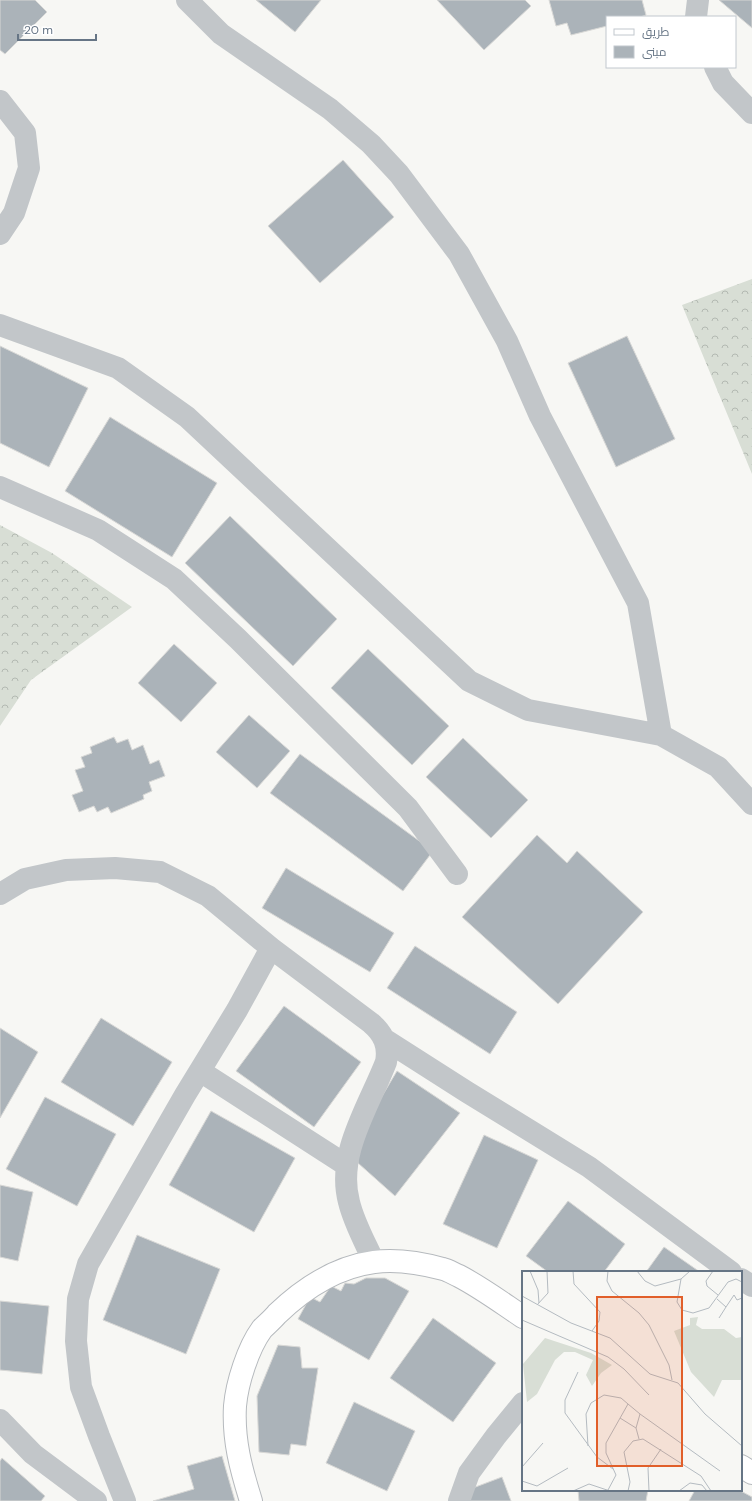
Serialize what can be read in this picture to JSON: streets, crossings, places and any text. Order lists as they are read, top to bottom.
{
  "legend": ["طريق", "مبنى"],
  "scale_bar": "20 m"
}
